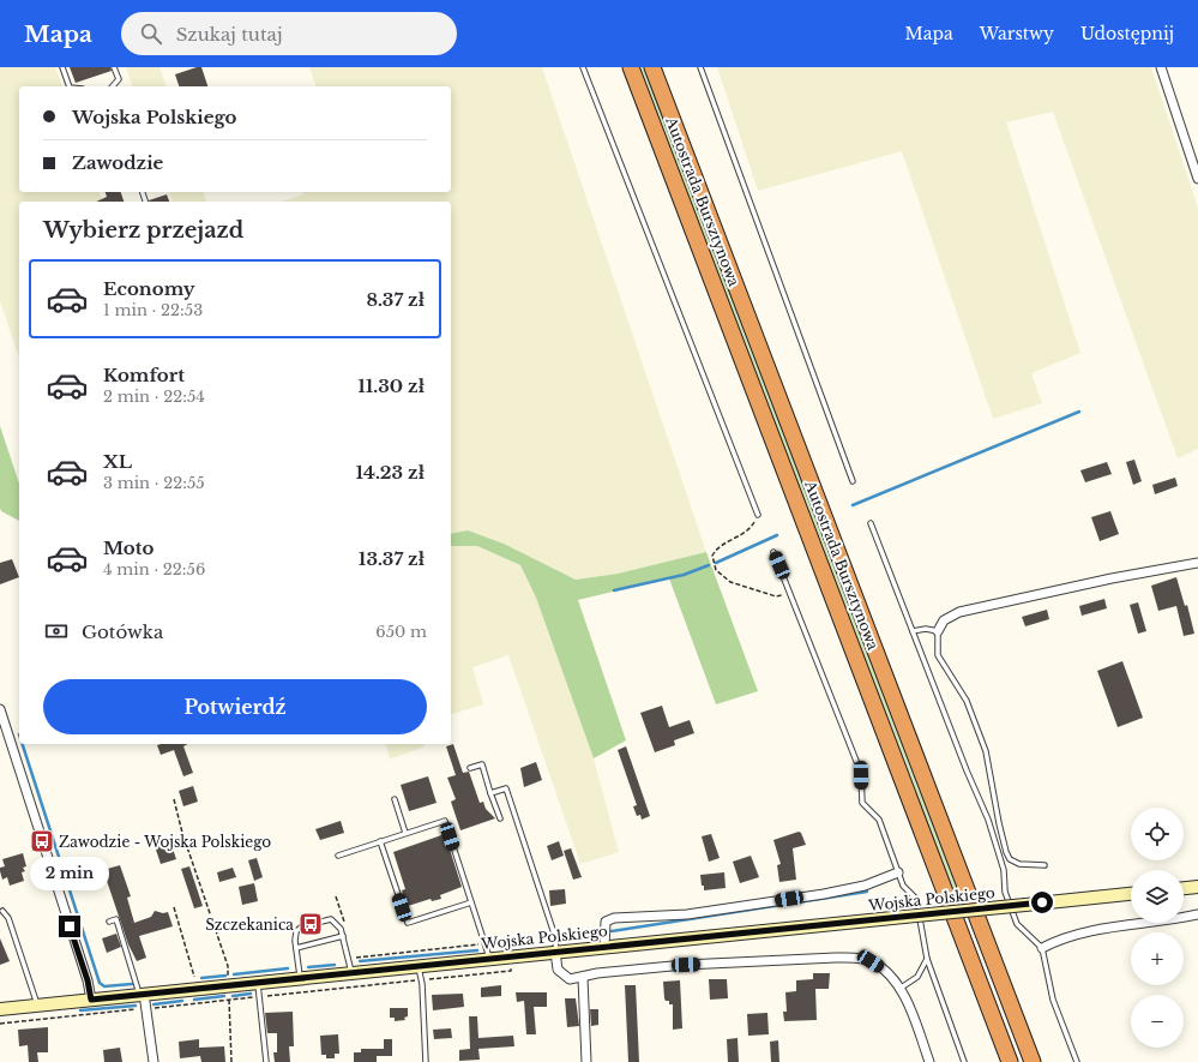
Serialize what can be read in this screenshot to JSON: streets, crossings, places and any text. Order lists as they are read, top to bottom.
{
  "streets": {
    "highway": ["Autostrada Bursztynowa"],
    "main road": ["Wojska Polskiego"]
  },
  "places": {
    "bus stop": ["Zawodzie - Wojska Polskiego", "Szczekanica"]
  },
  "page": {
    "header": "Mapa",
    "search": "Szukaj tutaj",
    "nav": ["Mapa", "Warstwy", "Udostępnij"],
    "banner": ["Wojska Polskiego", "Zawodzie"],
    "heading": "Wybierz przejazd",
    "list": [
      {
        "name": "Economy",
        "note": "1 min · 22:53",
        "value": "8.37 zł"
      },
      {
        "name": "Komfort",
        "note": "2 min · 22:54",
        "value": "11.30 zł"
      },
      {
        "name": "XL",
        "note": "3 min · 22:55",
        "value": "14.23 zł"
      },
      {
        "name": "Moto",
        "note": "4 min · 22:56",
        "value": "13.37 zł"
      }
    ],
    "pay": ["Gotówka", "650 m"],
    "buttons": "Potwierdź",
    "map_buttons": ["+", "−"],
    "bubble": "2 min"
  }
}
